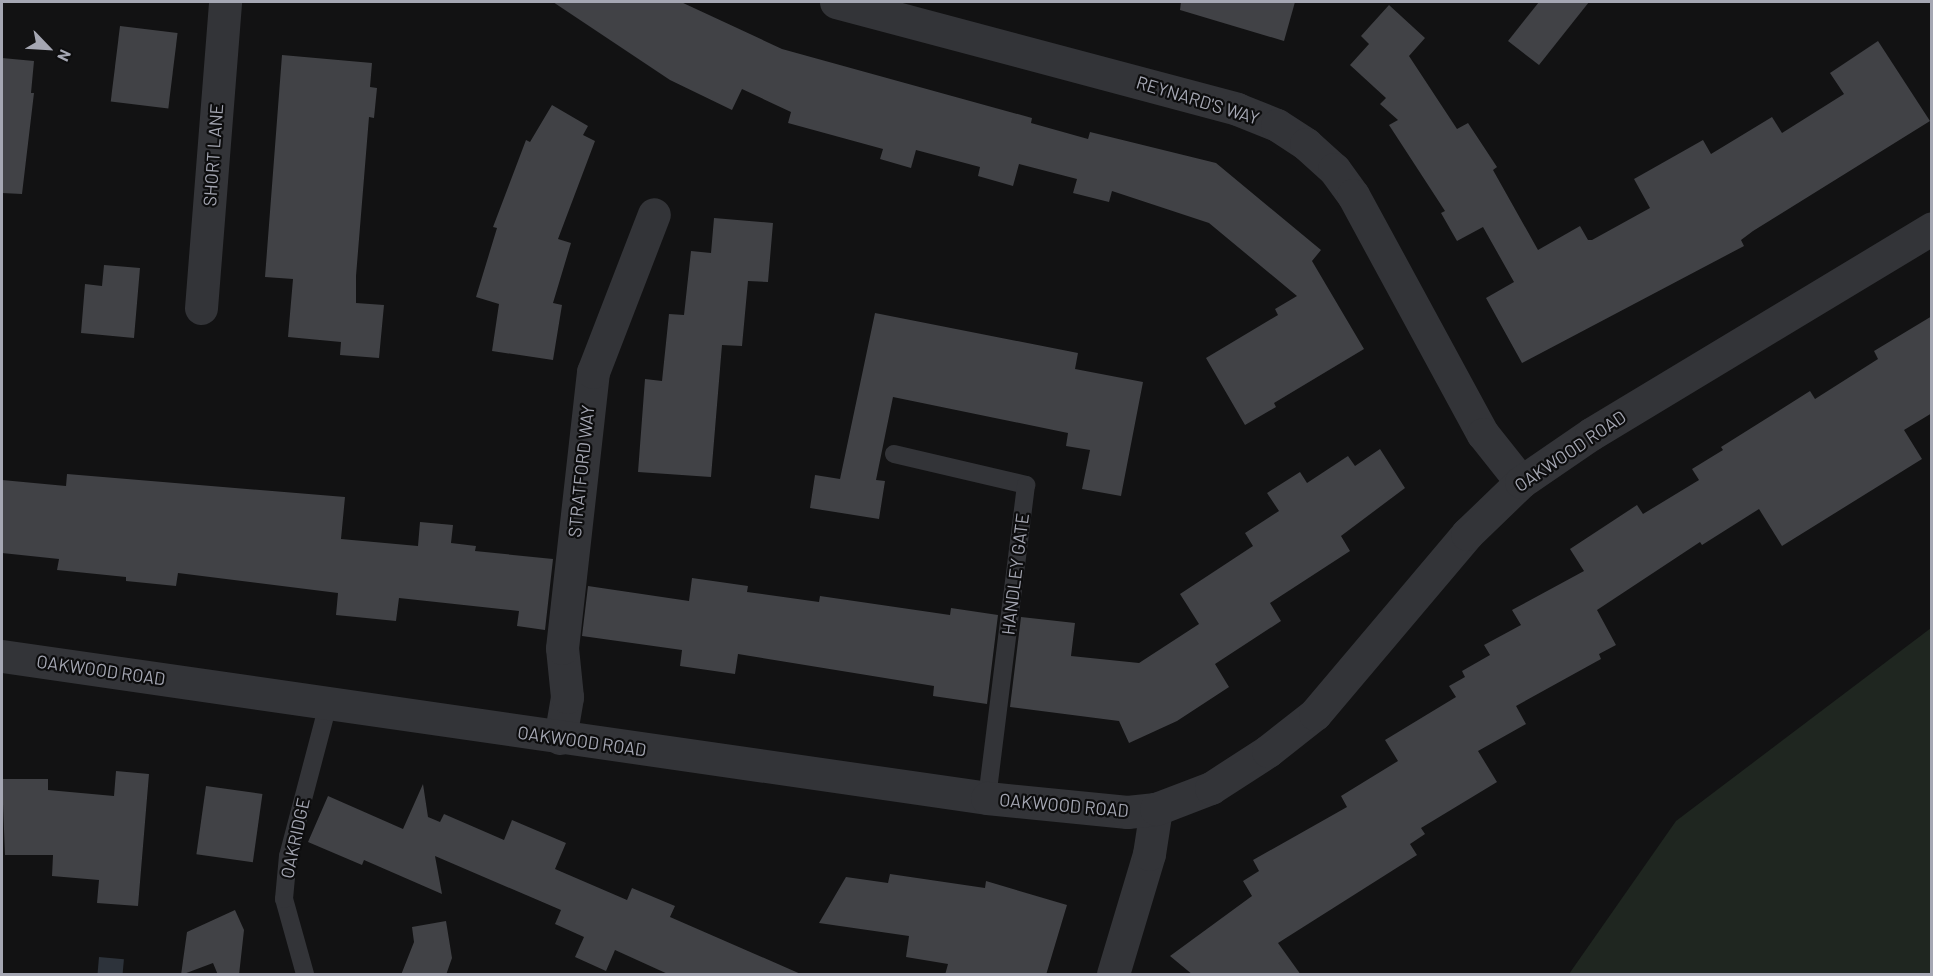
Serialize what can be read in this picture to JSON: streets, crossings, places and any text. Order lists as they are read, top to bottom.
{
  "streets": {
    "street": [
      "REYNARD'S WAY",
      "SHORT LANE",
      "OAKWOOD ROAD",
      "STRATFORD WAY"
    ],
    "lane": ["HANDLEY GATE", "OAKRIDGE"]
  },
  "crossings": [
    ["REYNARD'S WAY", "OAKWOOD ROAD"],
    ["OAKWOOD ROAD", "STRATFORD WAY"],
    ["OAKWOOD ROAD", "HANDLEY GATE"],
    ["OAKWOOD ROAD", "OAKRIDGE"]
  ],
  "north": "bottom right"
}
